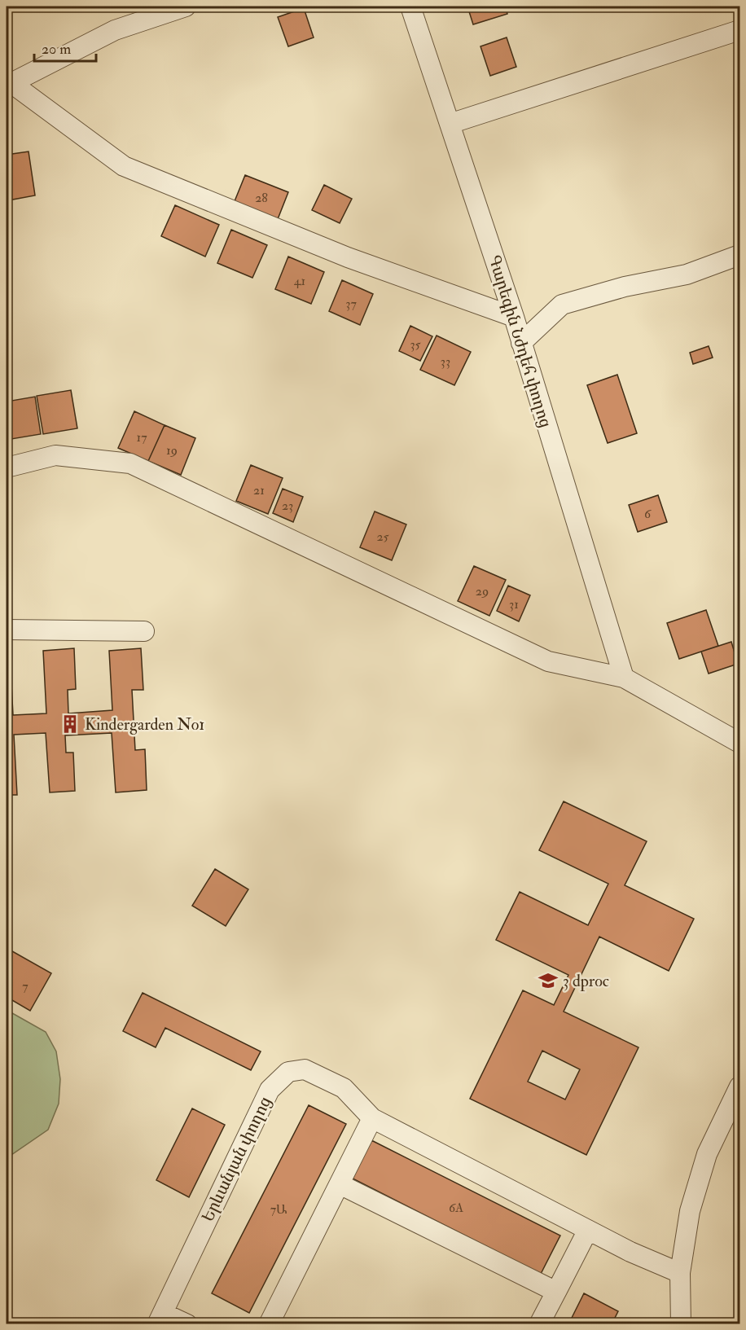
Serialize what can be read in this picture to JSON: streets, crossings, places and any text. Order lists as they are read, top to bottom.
{
  "streets": {
    "street": ["Գարեգին Նժդեհ փողոց", "Երևանյան փողոց"]
  },
  "places": {
    "building": ["Kindergarden No1"],
    "school or university": ["3 dproc"]
  },
  "house_numbers": [
    "28",
    "41",
    "37",
    "35",
    "33",
    "17",
    "19",
    "21",
    "23",
    "6",
    "25",
    "29",
    "31",
    "7",
    "6A",
    "7Ա"
  ],
  "scale_bar": "20 m"
}
